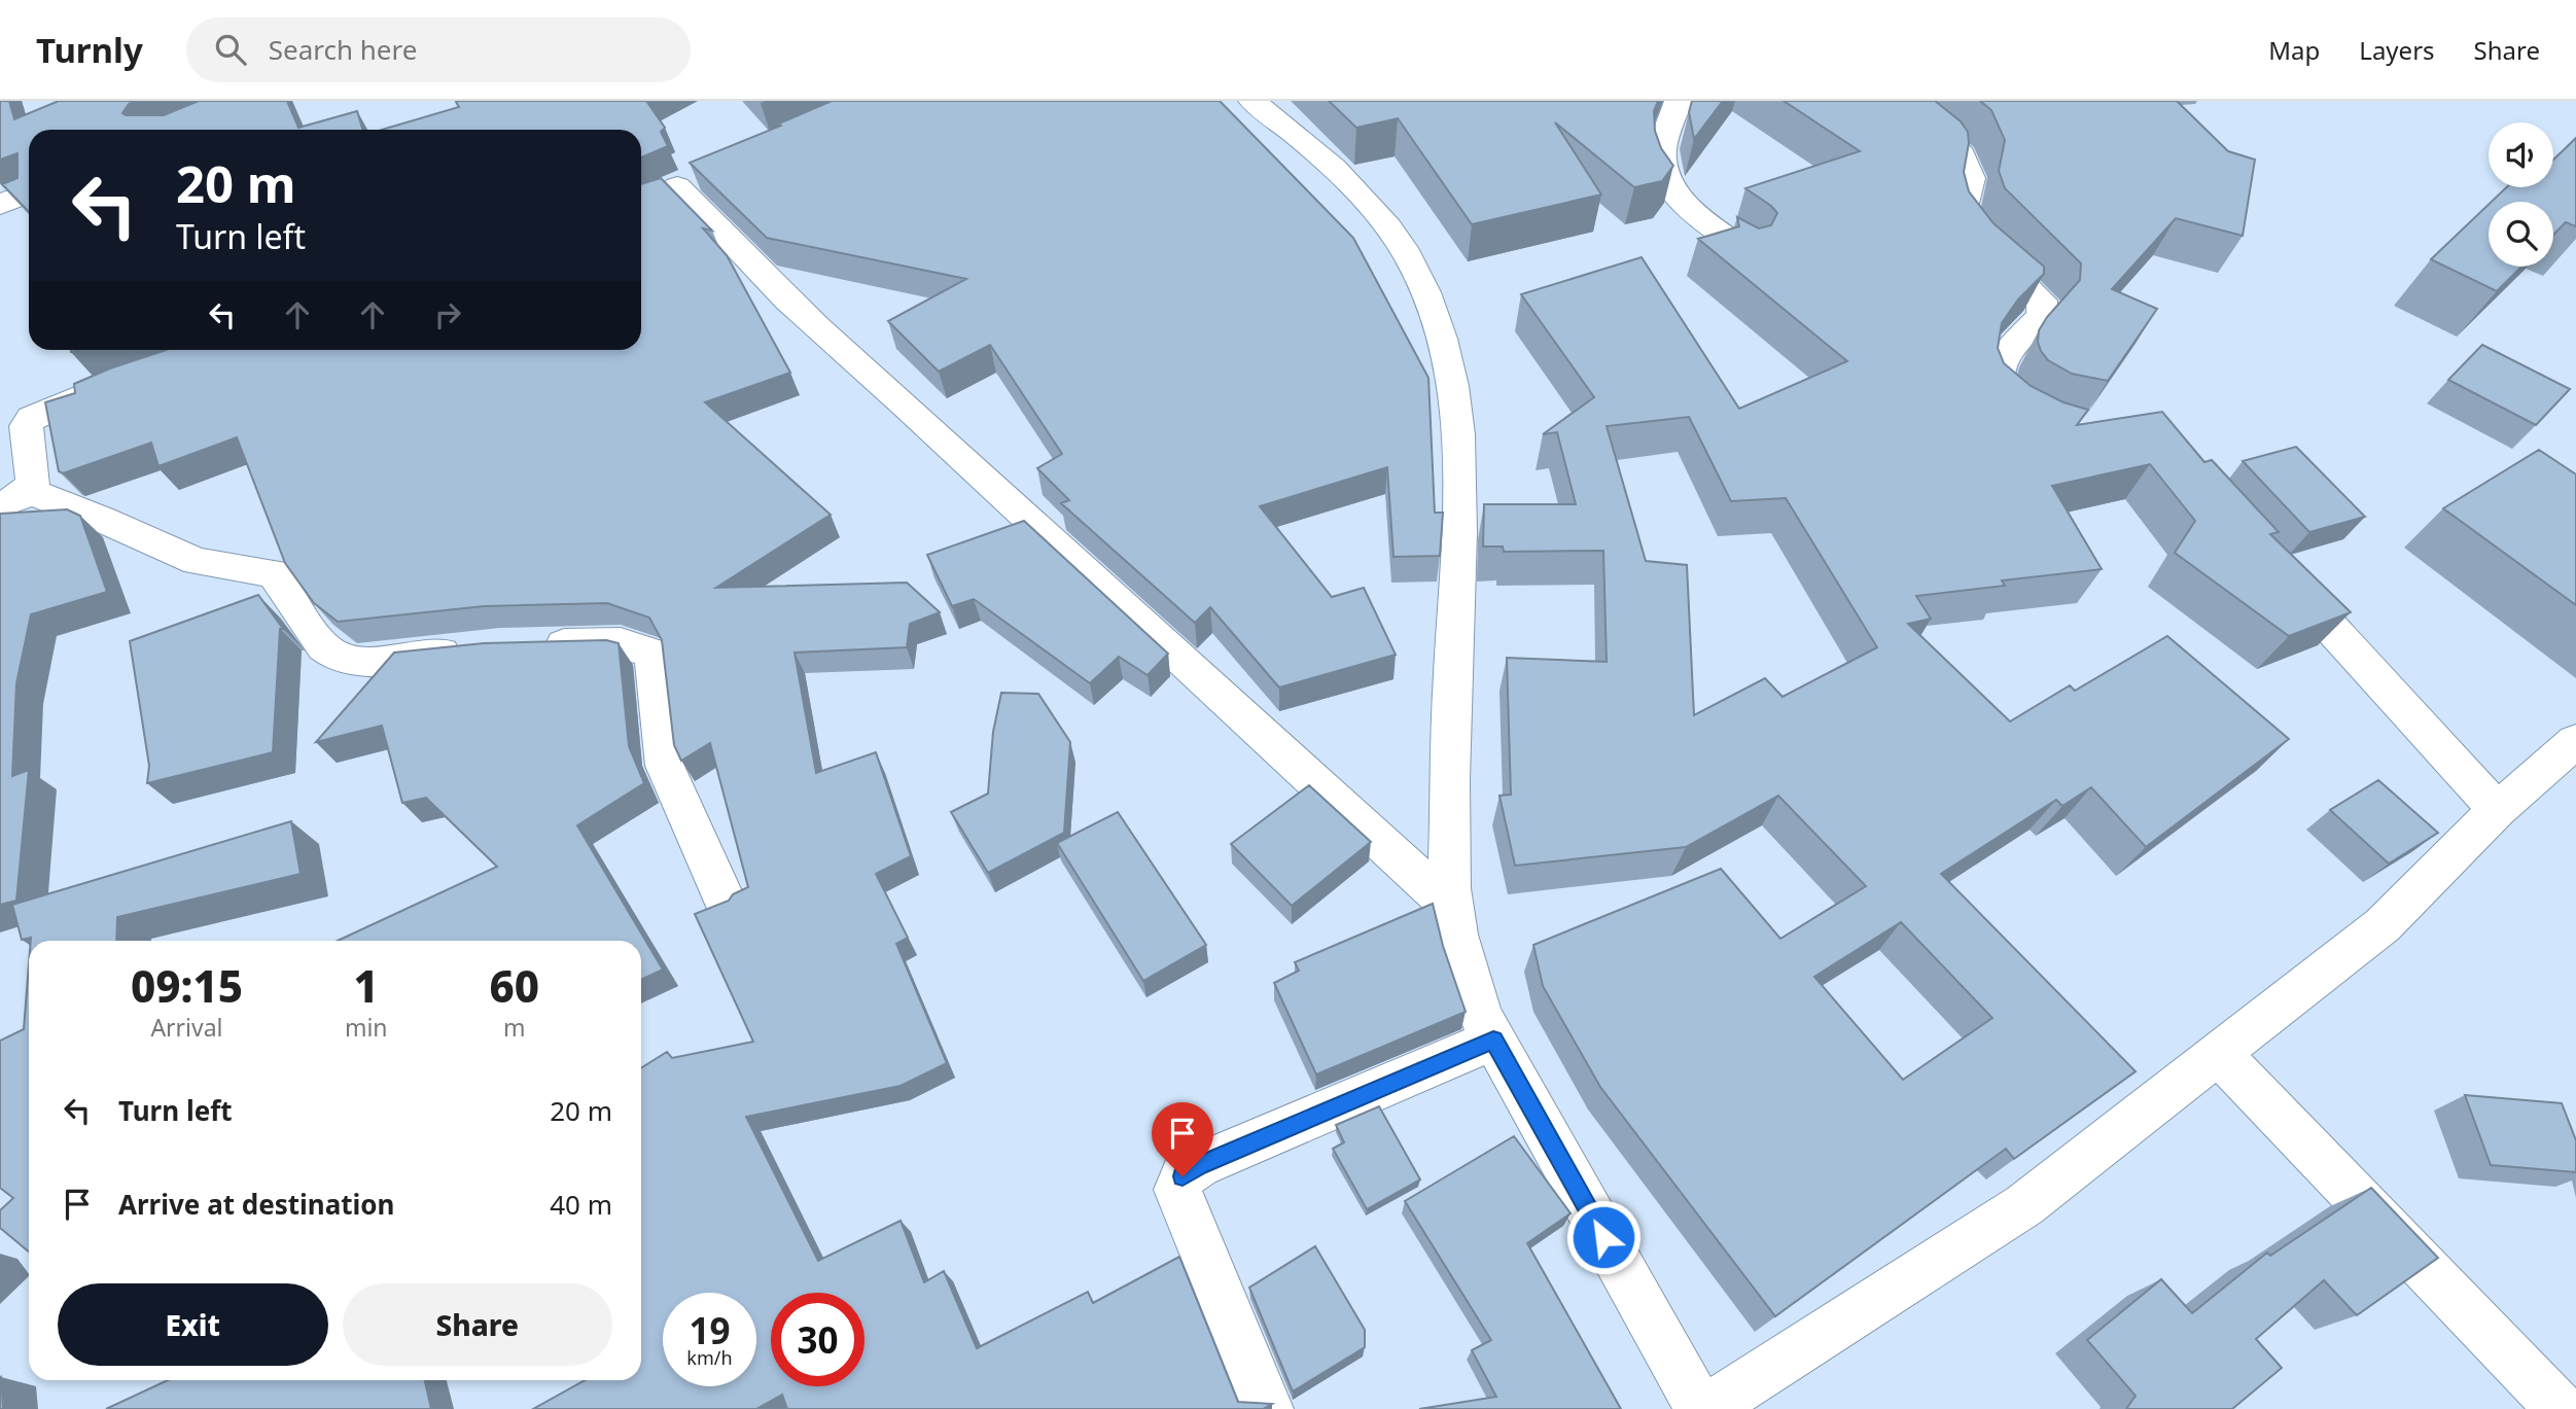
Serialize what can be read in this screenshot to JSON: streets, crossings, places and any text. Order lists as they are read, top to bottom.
{
  "page": {
    "header": "Turnly",
    "search": "Search here",
    "nav": ["Map", "Layers", "Share"],
    "turn": ["20 m", "Turn left"],
    "eta": [
      "09:15",
      "Arrival",
      "1",
      "min",
      "60",
      "m"
    ],
    "list": [
      {
        "name": "Turn left",
        "value": "20 m"
      },
      {
        "name": "Arrive at destination",
        "value": "40 m"
      }
    ],
    "buttons": ["Exit", "Share"],
    "speed": "19 km/h",
    "limit": "30"
  }
}
